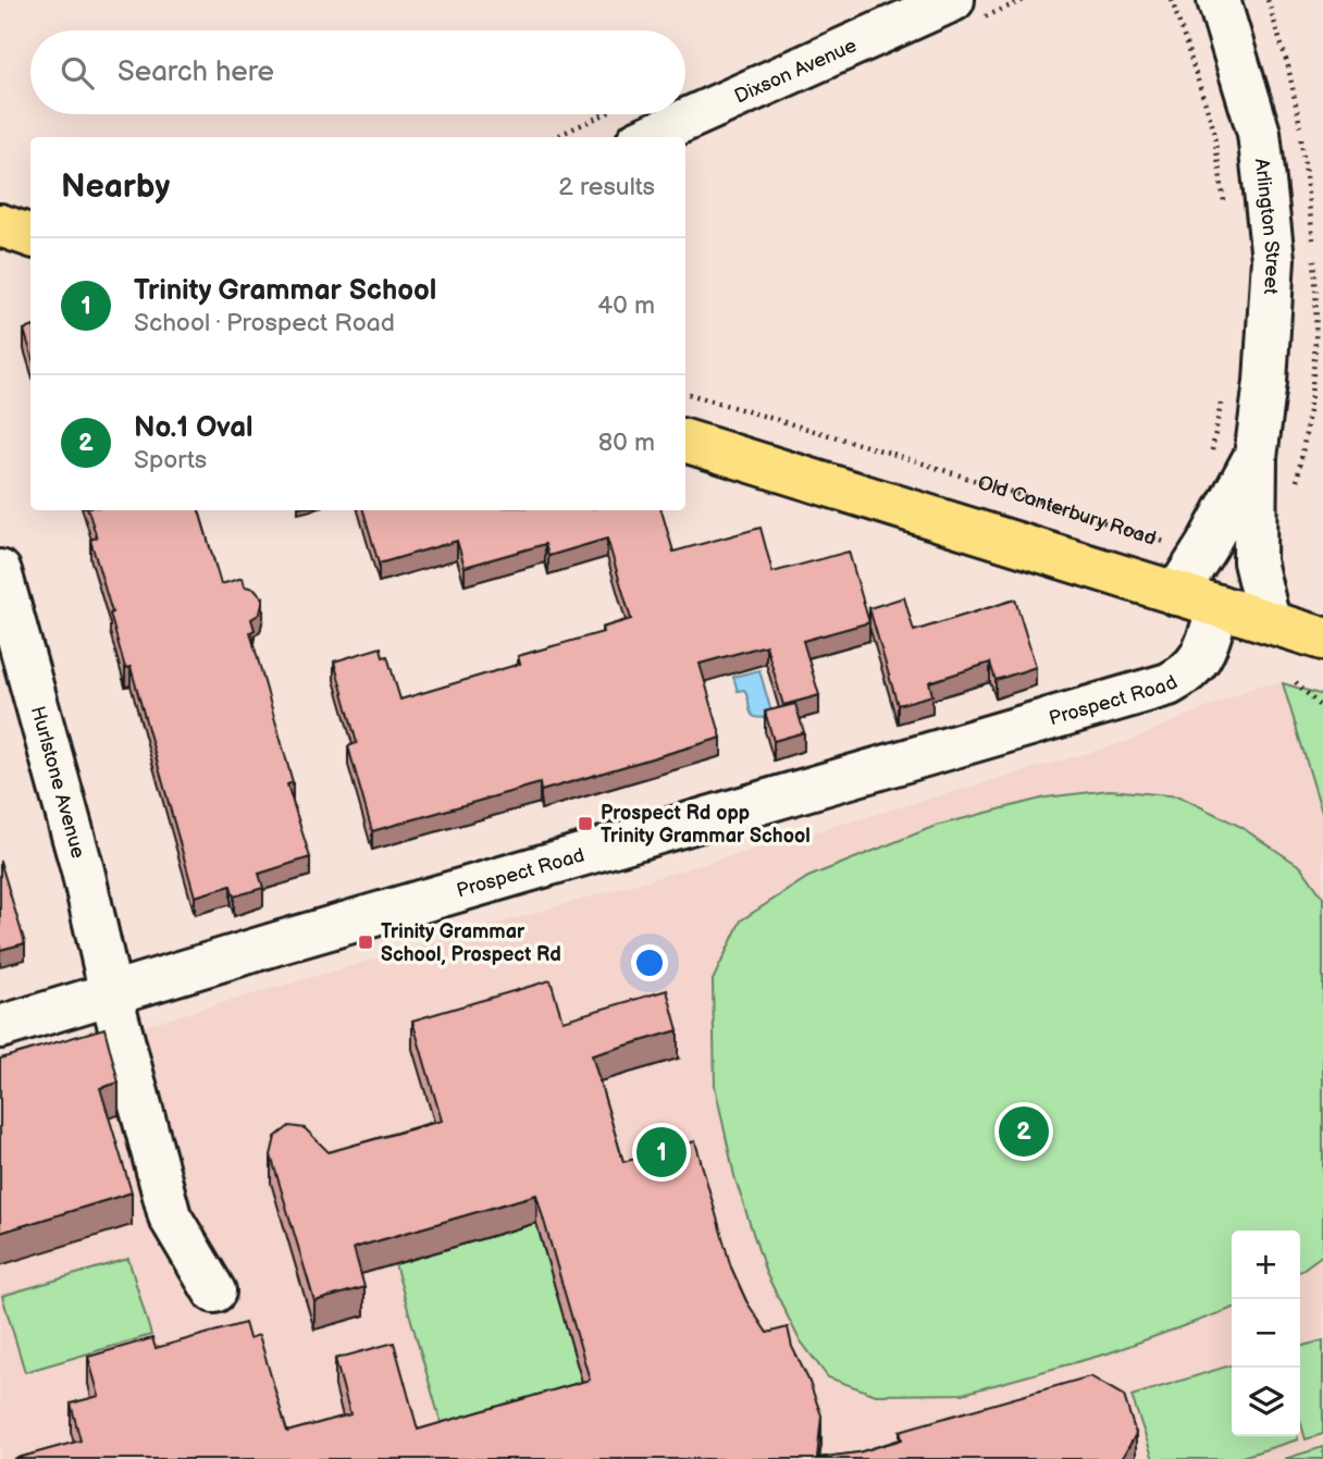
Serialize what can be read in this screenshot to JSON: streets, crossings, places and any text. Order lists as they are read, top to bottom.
{
  "streets": {
    "street": [
      "Dixson Avenue",
      "Arlington Street",
      "Prospect Road",
      "Hurlstone Avenue"
    ],
    "path": ["Old Canterbury Road"]
  },
  "crossings": [
    ["Prospect Road", "Hurlstone Avenue"]
  ],
  "places": {
    "transit": ["Prospect Rd opp Trinity Grammar School", "Trinity Grammar School, Prospect Rd"]
  },
  "page": {
    "search": "Search here",
    "heading": ["Nearby", "2 results"],
    "list": [
      {
        "mark": "1",
        "name": "Trinity Grammar School",
        "note": "School · Prospect Road",
        "value": "40 m"
      },
      {
        "mark": "2",
        "name": "No.1 Oval",
        "note": "Sports",
        "value": "80 m"
      }
    ],
    "pins": ["2", "1"],
    "map_buttons": ["+", "−"]
  }
}
